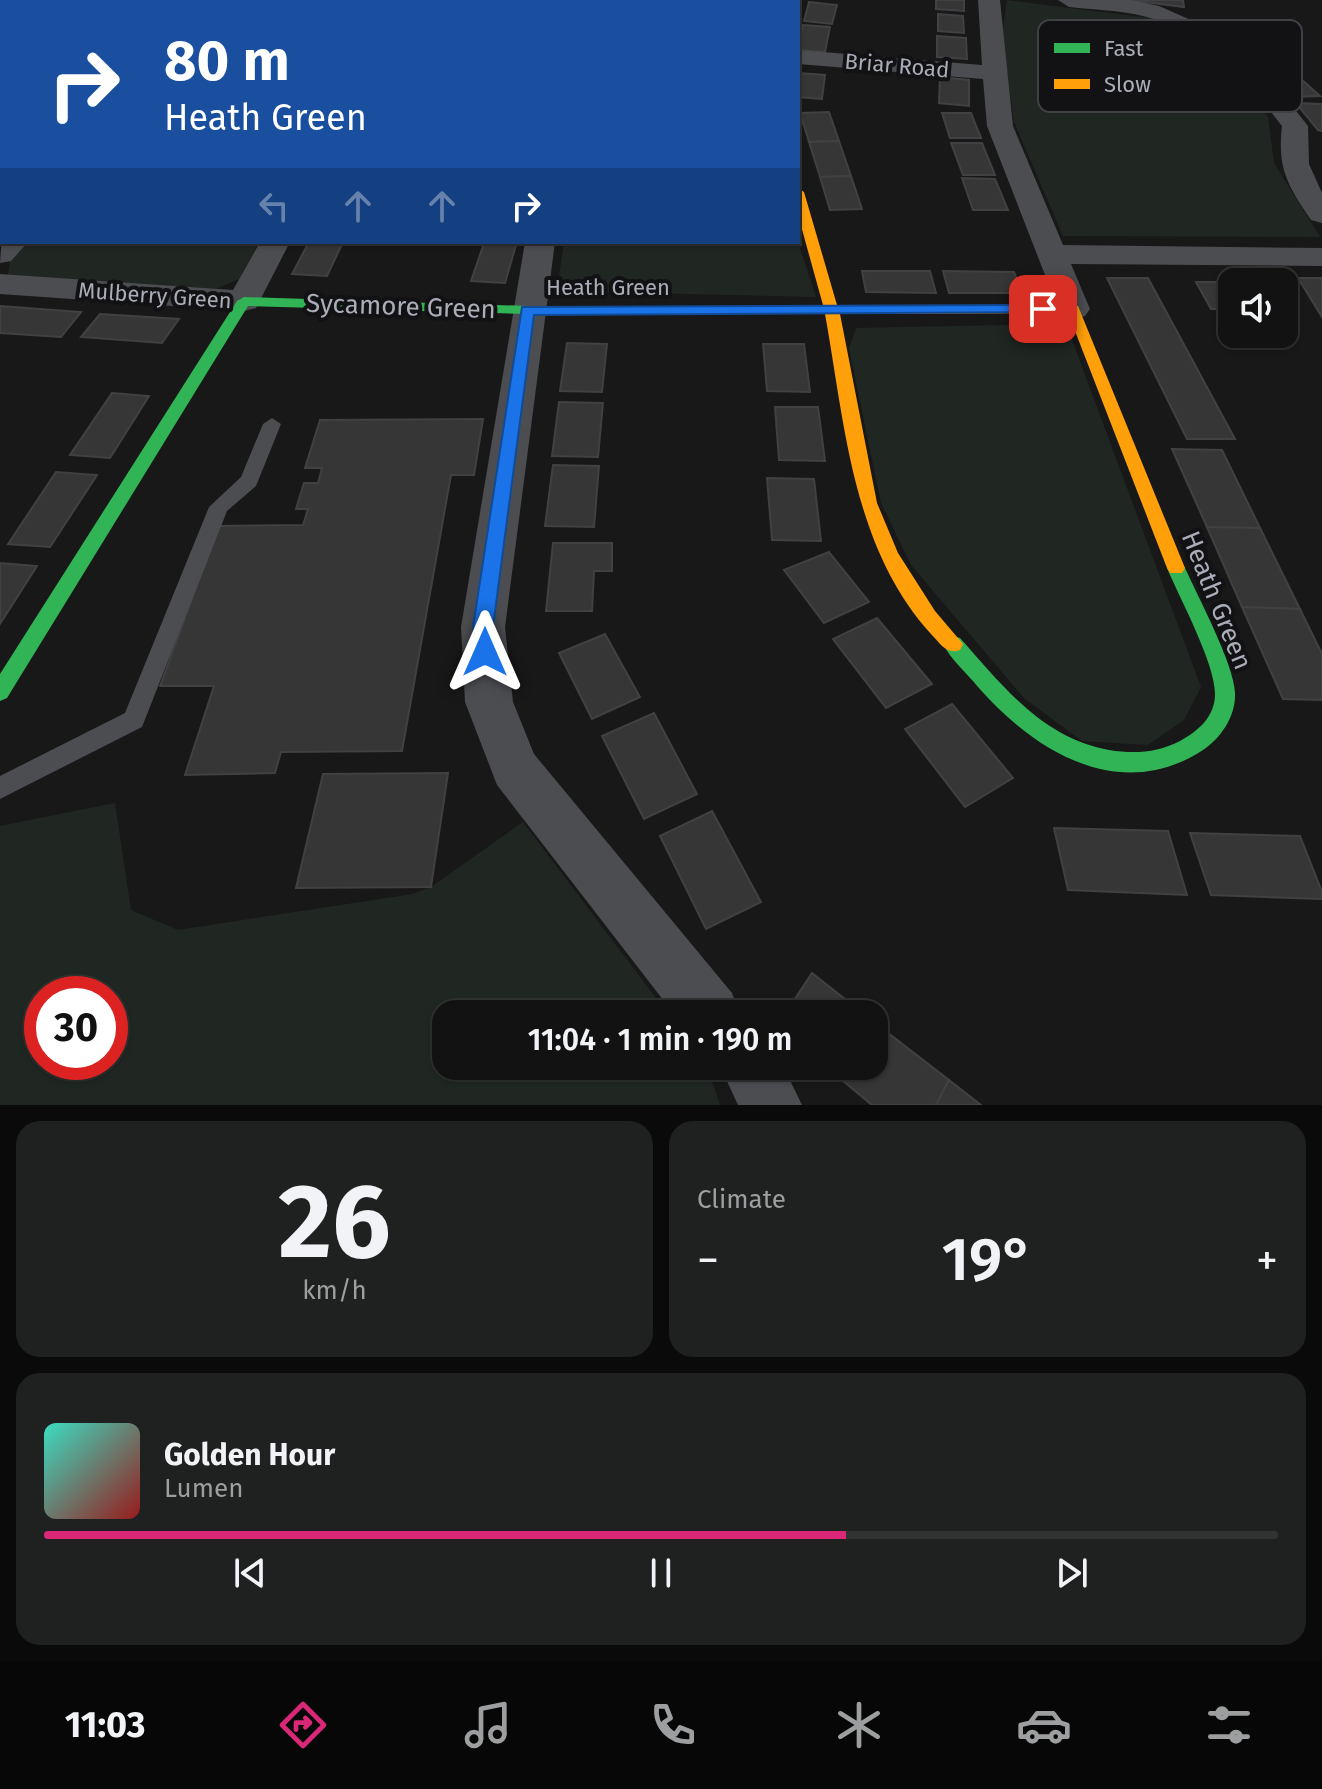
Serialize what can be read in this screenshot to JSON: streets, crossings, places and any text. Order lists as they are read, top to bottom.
{
  "streets": {
    "street": [
      "Briar Road",
      "Heath Green",
      "Mulberry Green",
      "Sycamore Green"
    ]
  },
  "crossings": [
    ["Heath Green", "Sycamore Green"],
    ["Mulberry Green", "Sycamore Green"]
  ],
  "legend": ["Fast", "Slow"],
  "page": {
    "turn": ["80 m", "Heath Green"],
    "limit": "30",
    "trip": "11:04 · 1 min · 190 m",
    "tile": [
      ["26", "km/h"],
      "Climate"
    ],
    "heat": ["−", "19°", "+"],
    "song": ["Golden Hour", "Lumen"],
    "tabs": "11:03"
  }
}
